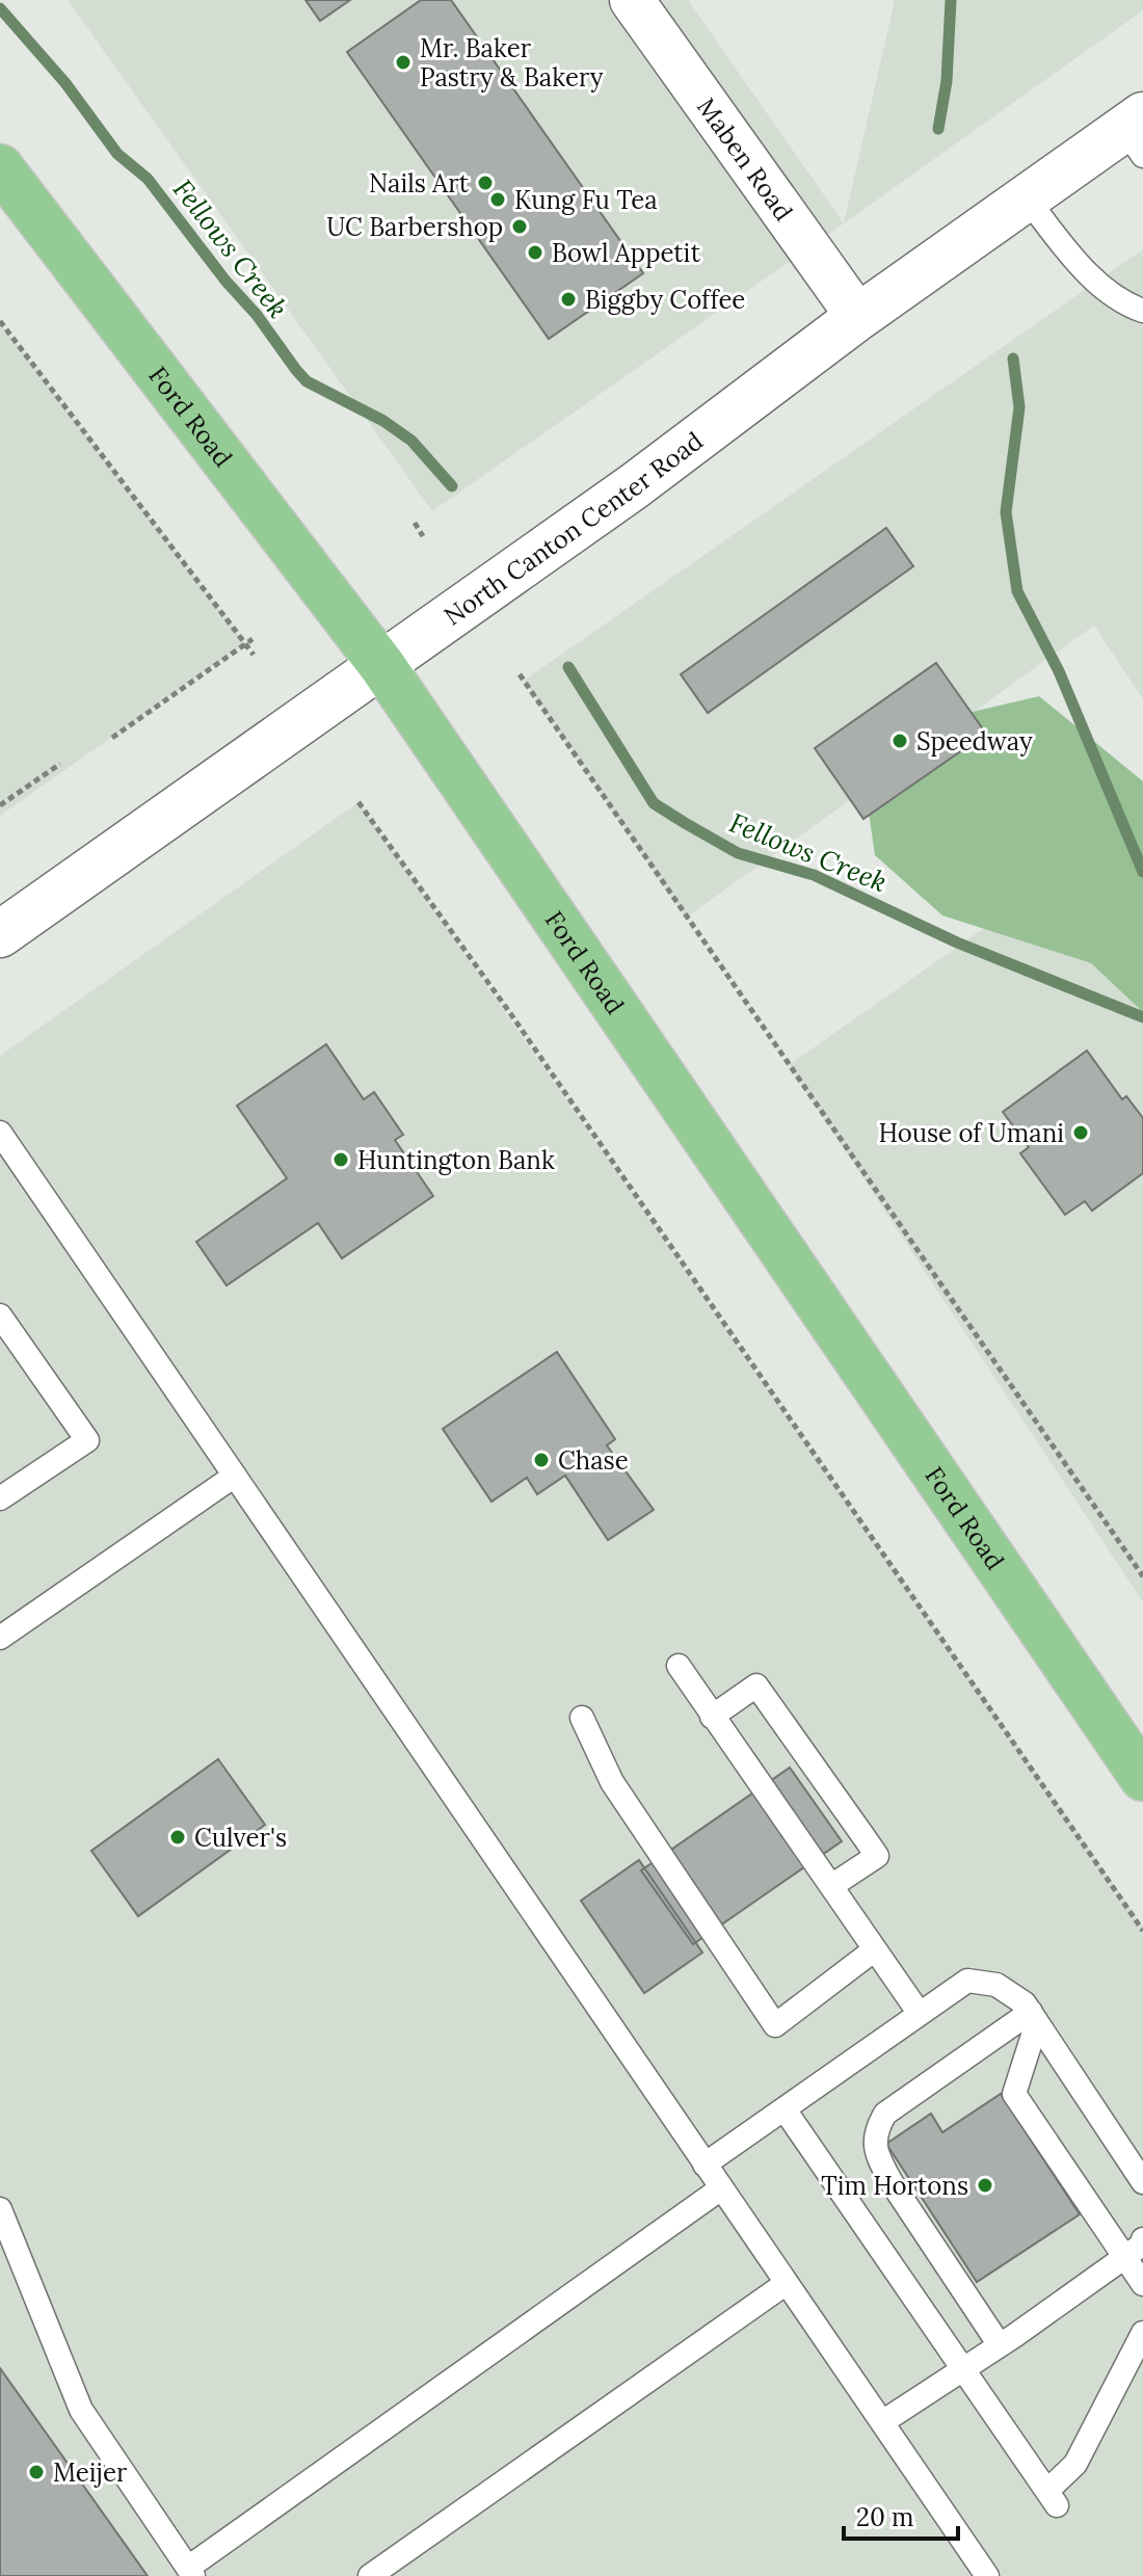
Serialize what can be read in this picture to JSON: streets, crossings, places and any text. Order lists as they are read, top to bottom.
{
  "streets": {
    "main road": ["Ford Road", "North Canton Center Road"],
    "street": ["Maben Road"]
  },
  "crossings": [
    ["Maben Road", "North Canton Center Road"],
    ["Ford Road", "North Canton Center Road"]
  ],
  "water": ["Fellows Creek"],
  "places": [
    "Mr. Baker Pastry & Bakery",
    "Nails Art",
    "Kung Fu Tea",
    "UC Barbershop",
    "Bowl Appetit",
    "Biggby Coffee",
    "Speedway",
    "House of Umani",
    "Huntington Bank",
    "Chase",
    "Culver's",
    "Tim Hortons",
    "Meijer"
  ],
  "scale_bar": "20 m"
}
